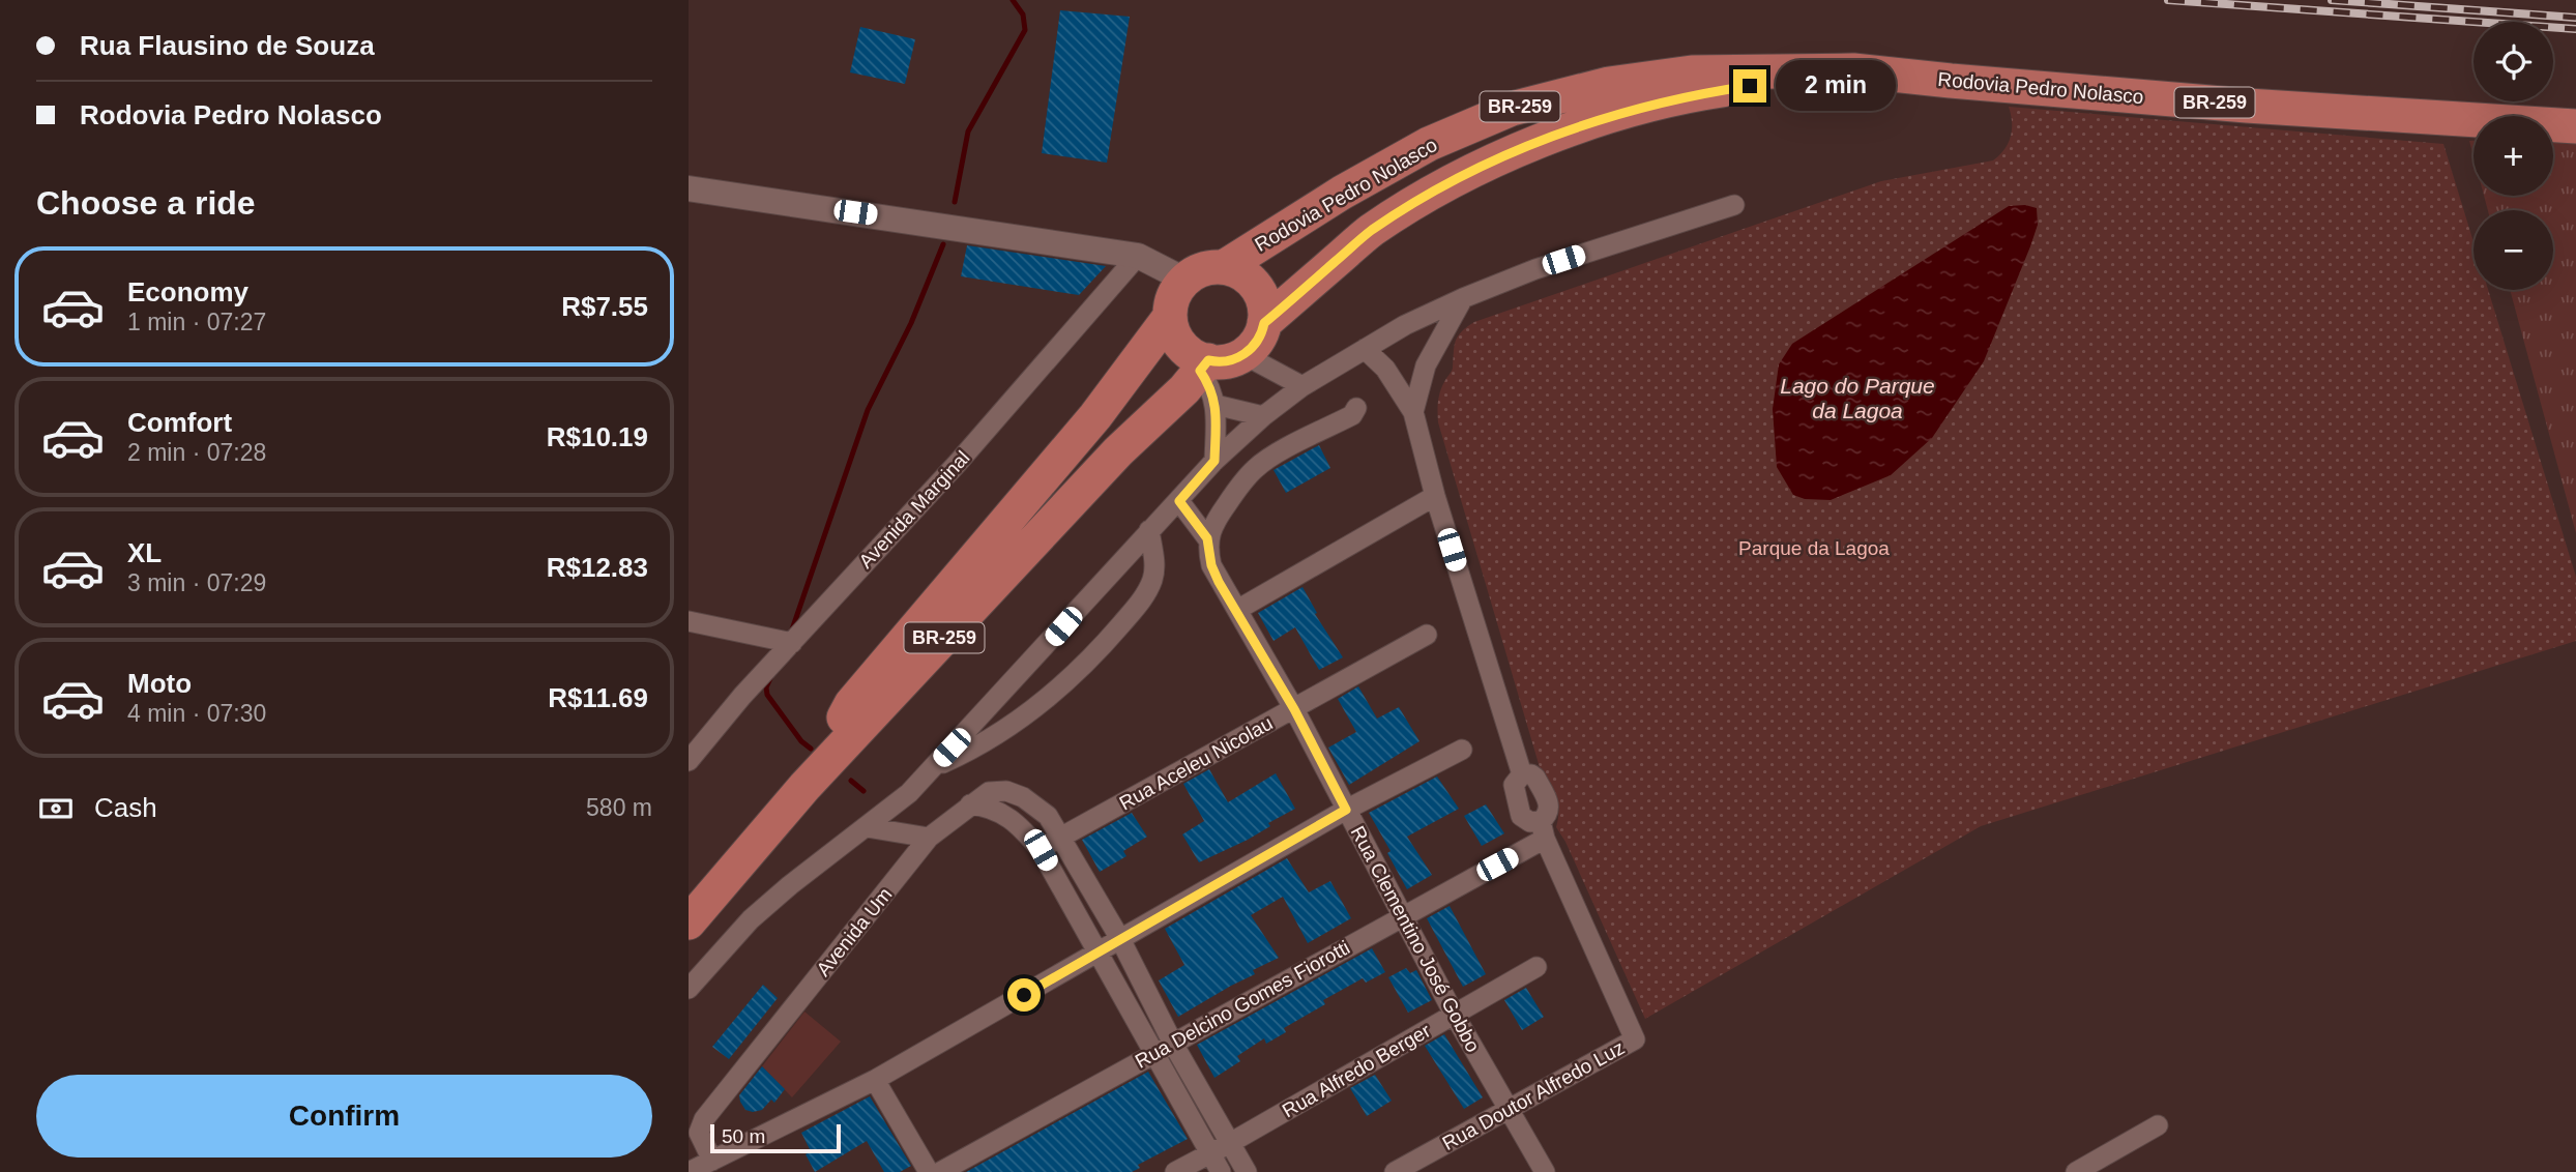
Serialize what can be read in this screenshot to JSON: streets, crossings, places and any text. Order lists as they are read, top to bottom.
{
  "streets": {
    "highway": ["Rodovia Pedro Nolasco", "BR-259"],
    "street": [
      "Avenida Marginal",
      "Rua Aceleu Nicolau",
      "Avenida Um",
      "Rua Clementino José Gobbo",
      "Rua Delcino Gomes Fiorotti",
      "Rua Alfredo Berger",
      "Rua Doutor Alfredo Luz"
    ]
  },
  "crossings": [
    ["Rodovia Pedro Nolasco", "BR-259"],
    ["Rua Aceleu Nicolau", "Avenida Um"],
    ["Rua Aceleu Nicolau", "Rua Clementino José Gobbo"],
    ["Rua Clementino José Gobbo", "Rua Delcino Gomes Fiorotti"],
    ["Rua Clementino José Gobbo", "Rua Alfredo Berger"],
    ["Rua Clementino José Gobbo", "Rua Doutor Alfredo Luz"],
    ["Rua Delcino Gomes Fiorotti", "Rua Doutor Alfredo Luz"]
  ],
  "water": ["Lago do Parque da Lagoa"],
  "parks": ["Parque da Lagoa"],
  "scale_bar": "50 m",
  "page": {
    "banner": ["Rua Flausino de Souza", "Rodovia Pedro Nolasco"],
    "map_buttons": ["+", "−"],
    "bubble": "2 min",
    "heading": "Choose a ride",
    "list": [
      {
        "name": "Economy",
        "note": "1 min · 07:27",
        "value": "R$7.55"
      },
      {
        "name": "Comfort",
        "note": "2 min · 07:28",
        "value": "R$10.19"
      },
      {
        "name": "XL",
        "note": "3 min · 07:29",
        "value": "R$12.83"
      },
      {
        "name": "Moto",
        "note": "4 min · 07:30",
        "value": "R$11.69"
      }
    ],
    "pay": ["Cash", "580 m"],
    "buttons": "Confirm",
    "scale": "50 m"
  }
}
